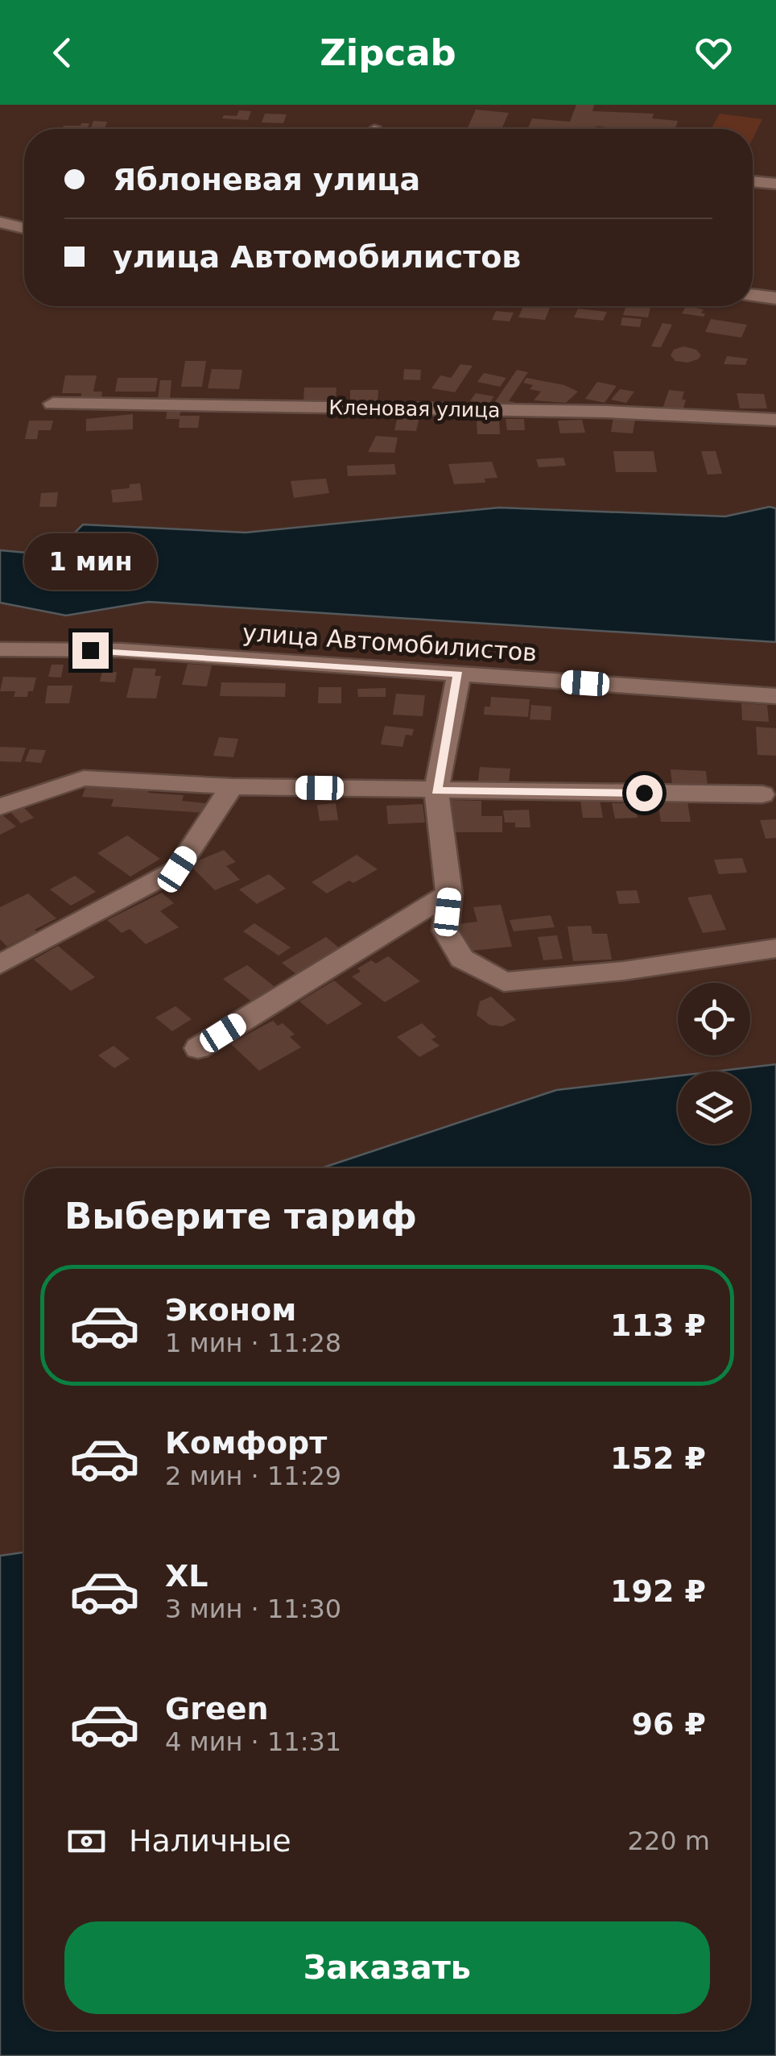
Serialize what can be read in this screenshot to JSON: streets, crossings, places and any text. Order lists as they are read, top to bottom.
{
  "streets": {
    "street": ["Кленовая улица", "улица Автомобилистов"]
  },
  "page": {
    "header": "Zipcab",
    "banner": ["Яблоневая улица", "улица Автомобилистов"],
    "bubble": "1 мин",
    "heading": "Выберите тариф",
    "list": [
      {
        "name": "Эконом",
        "note": "1 мин · 11:28",
        "value": "113 ₽"
      },
      {
        "name": "Комфорт",
        "note": "2 мин · 11:29",
        "value": "152 ₽"
      },
      {
        "name": "XL",
        "note": "3 мин · 11:30",
        "value": "192 ₽"
      },
      {
        "name": "Green",
        "note": "4 мин · 11:31",
        "value": "96 ₽"
      }
    ],
    "pay": ["Наличные", "220 m"],
    "buttons": "Заказать"
  }
}
